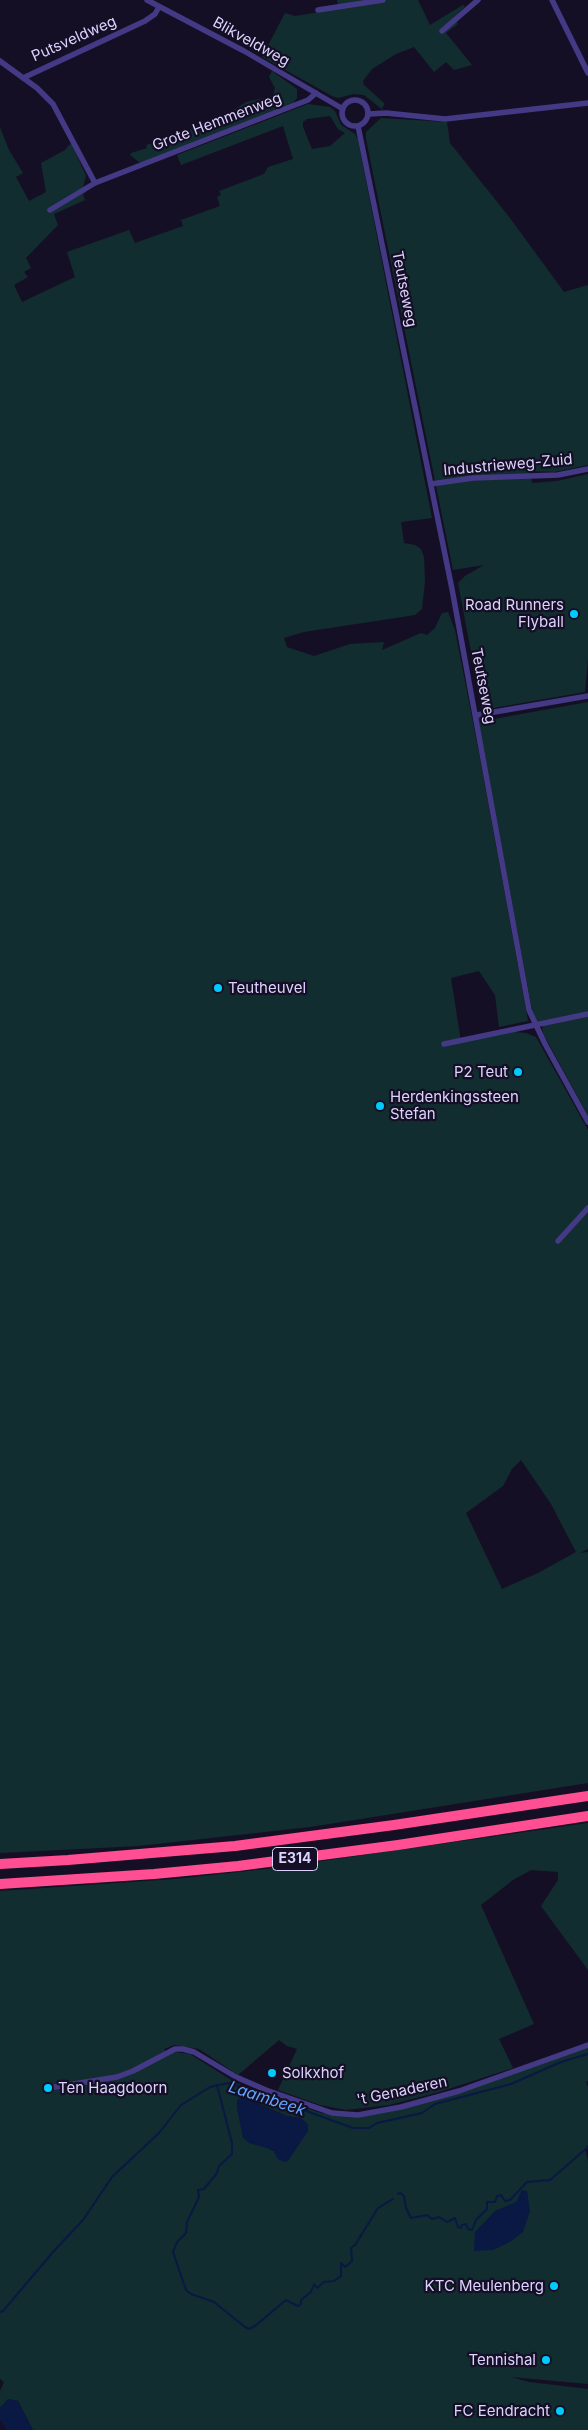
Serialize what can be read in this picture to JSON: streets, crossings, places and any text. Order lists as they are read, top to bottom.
{
  "streets": {
    "highway": ["E314"],
    "street": [
      "Putsveldweg",
      "Blikveldweg",
      "Grote Hemmenweg",
      "Teutseweg",
      "Industrieweg-Zuid",
      "'t Genaderen"
    ]
  },
  "crossings": [
    ["Putsveldweg", "Blikveldweg"],
    ["Blikveldweg", "Grote Hemmenweg"],
    ["Teutseweg", "Industrieweg-Zuid"]
  ],
  "water": ["Laambeek"],
  "places": [
    "Road Runners Flyball",
    "Teutheuvel",
    "P2 Teut",
    "Herdenkingssteen Stefan",
    "Solkxhof",
    "Ten Haagdoorn",
    "KTC Meulenberg",
    "Tennishal",
    "FC Eendracht"
  ]
}
